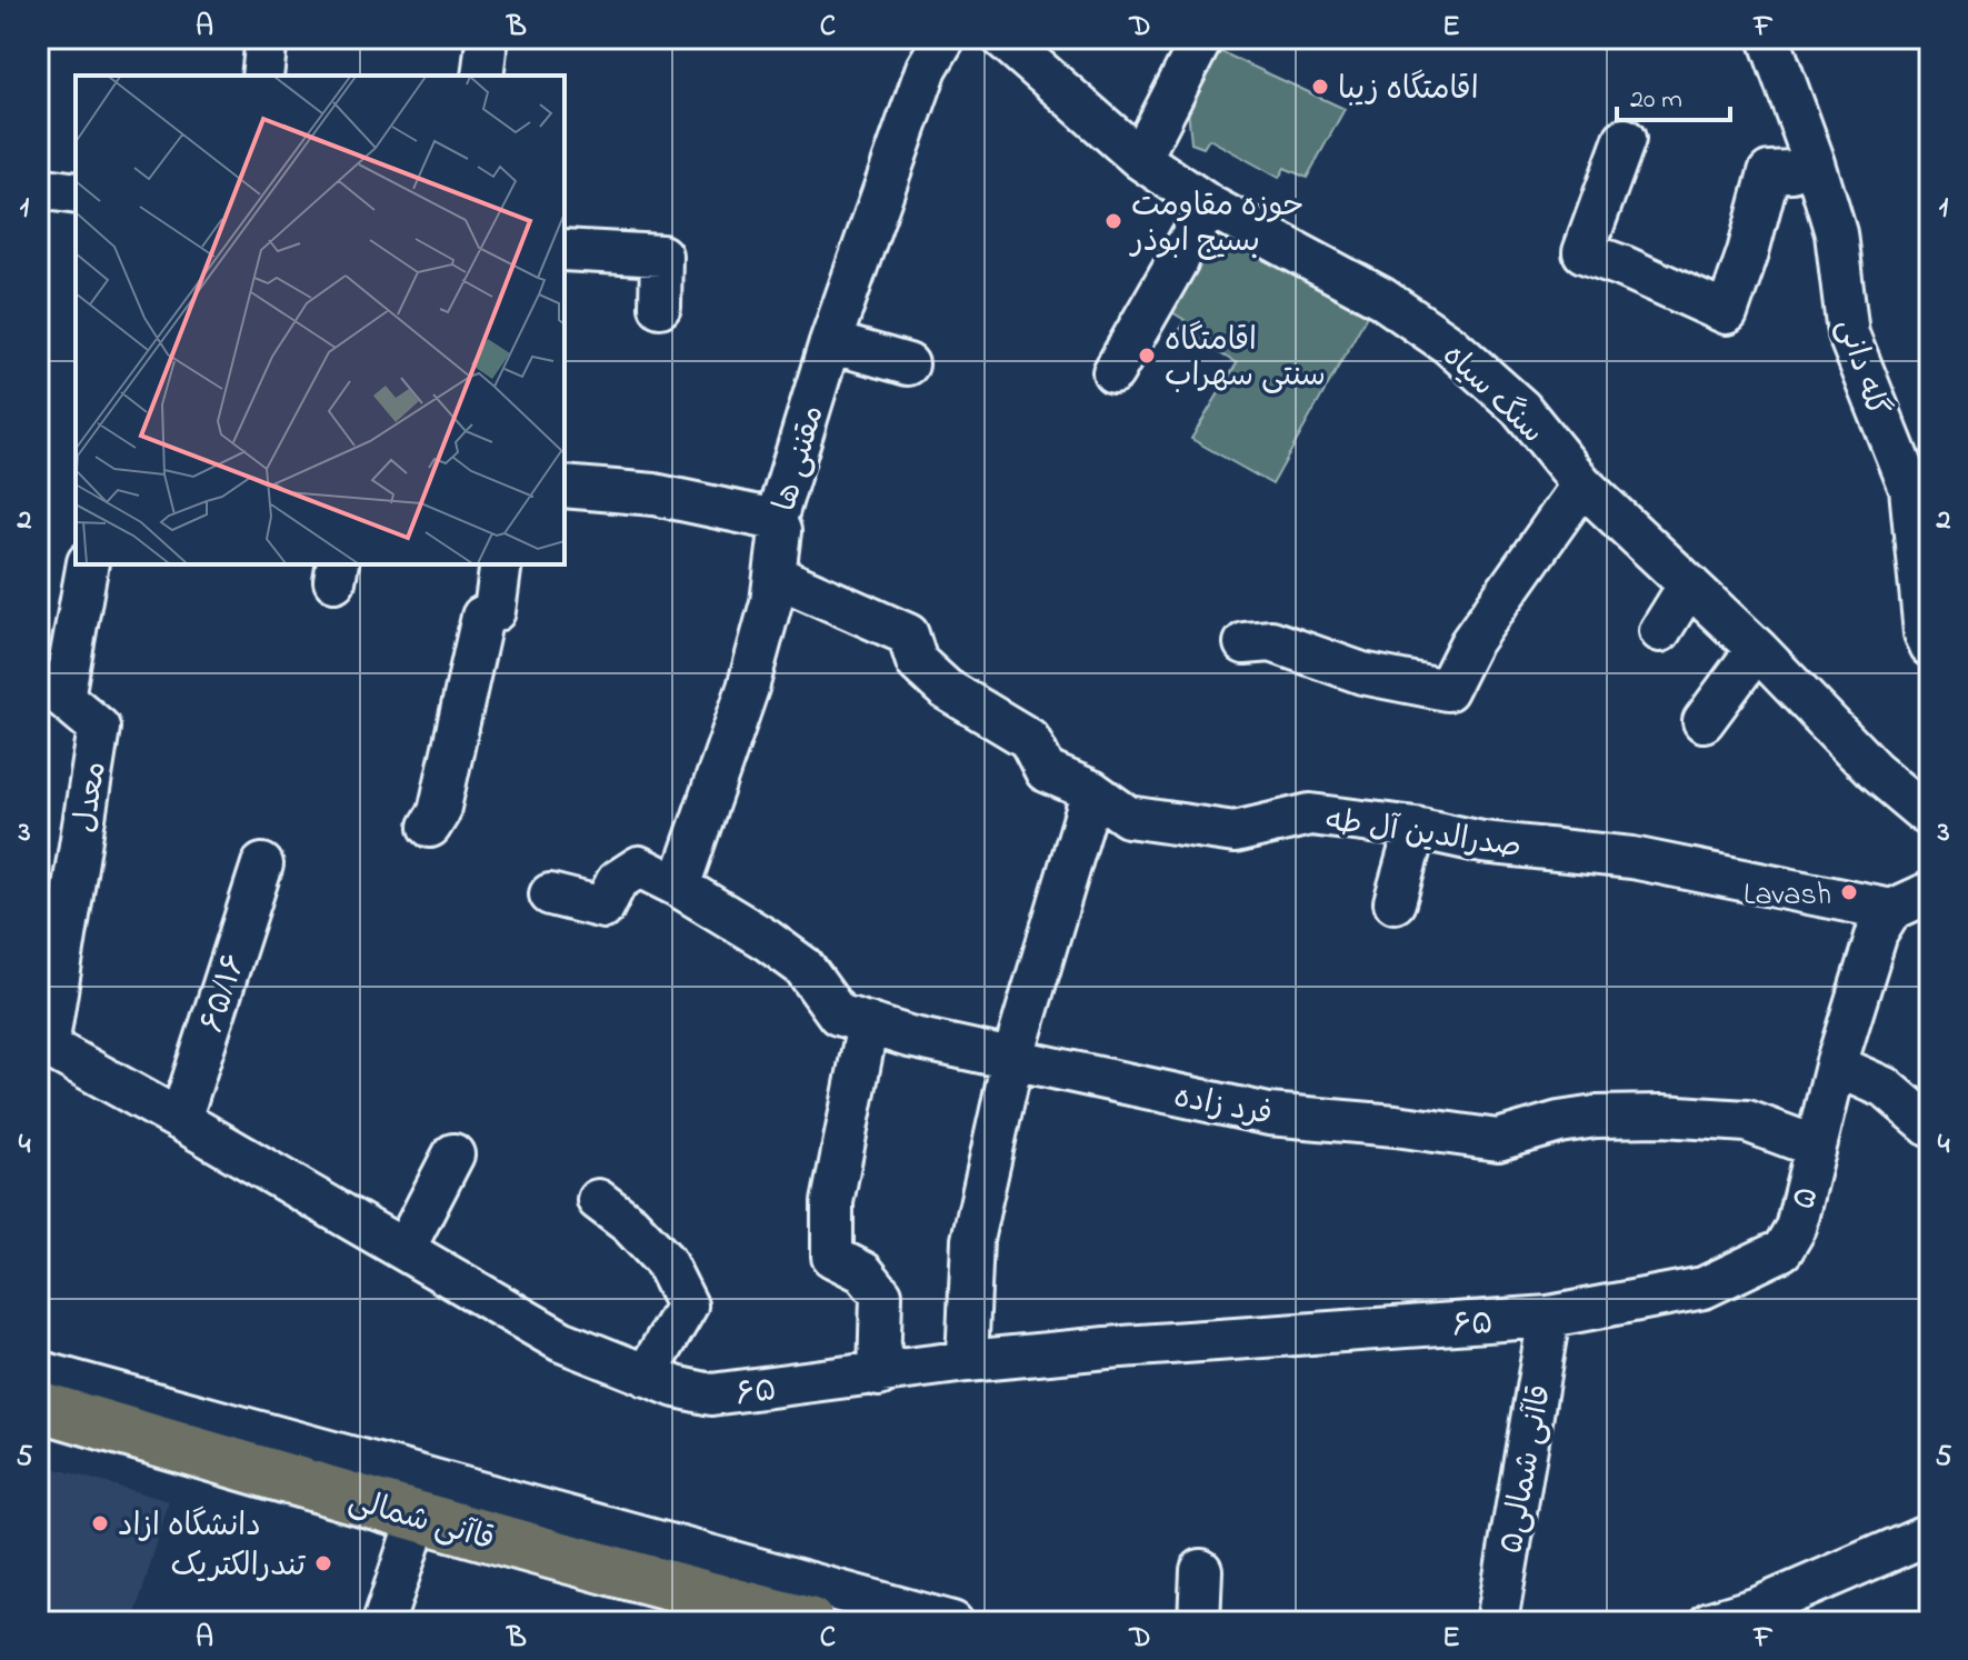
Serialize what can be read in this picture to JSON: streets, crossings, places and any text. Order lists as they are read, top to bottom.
{
  "streets": {
    "main road": ["قاآنی شمالی"],
    "street": [
      "گله دانی",
      "سنگ سیاه",
      "مقننی ها",
      "معدل",
      "صدرالدین آل طه",
      "۶۵/۱۶",
      "فرد زاده",
      "۵",
      "۶۵",
      "قاآنی شمالی۵"
    ]
  },
  "crossings": [
    ["مقننی ها", "صدرالدین آل طه"],
    ["مقننی ها", "فرد زاده"],
    ["معدل", "۶۵"],
    ["صدرالدین آل طه", "۵"],
    ["۶۵/۱۶", "۶۵"],
    ["فرد زاده", "۵"],
    ["۵", "۶۵"],
    ["۵", "قاآنی شمالی۵"],
    ["۶۵", "قاآنی شمالی۵"]
  ],
  "places": [
    "اقامتگاه زیبا",
    "حوزه مقاومت بسیج ابوذر",
    "اقامتگاه سنتی سهراب",
    "Lavash",
    "دانشگاه ازاد",
    "تندرالکتریک"
  ],
  "scale_bar": "20 m",
  "grid": {
    "columns": [
      "A",
      "B",
      "C",
      "D",
      "E",
      "F"
    ],
    "rows": [
      "1",
      "2",
      "3",
      "4",
      "5"
    ]
  }
}
